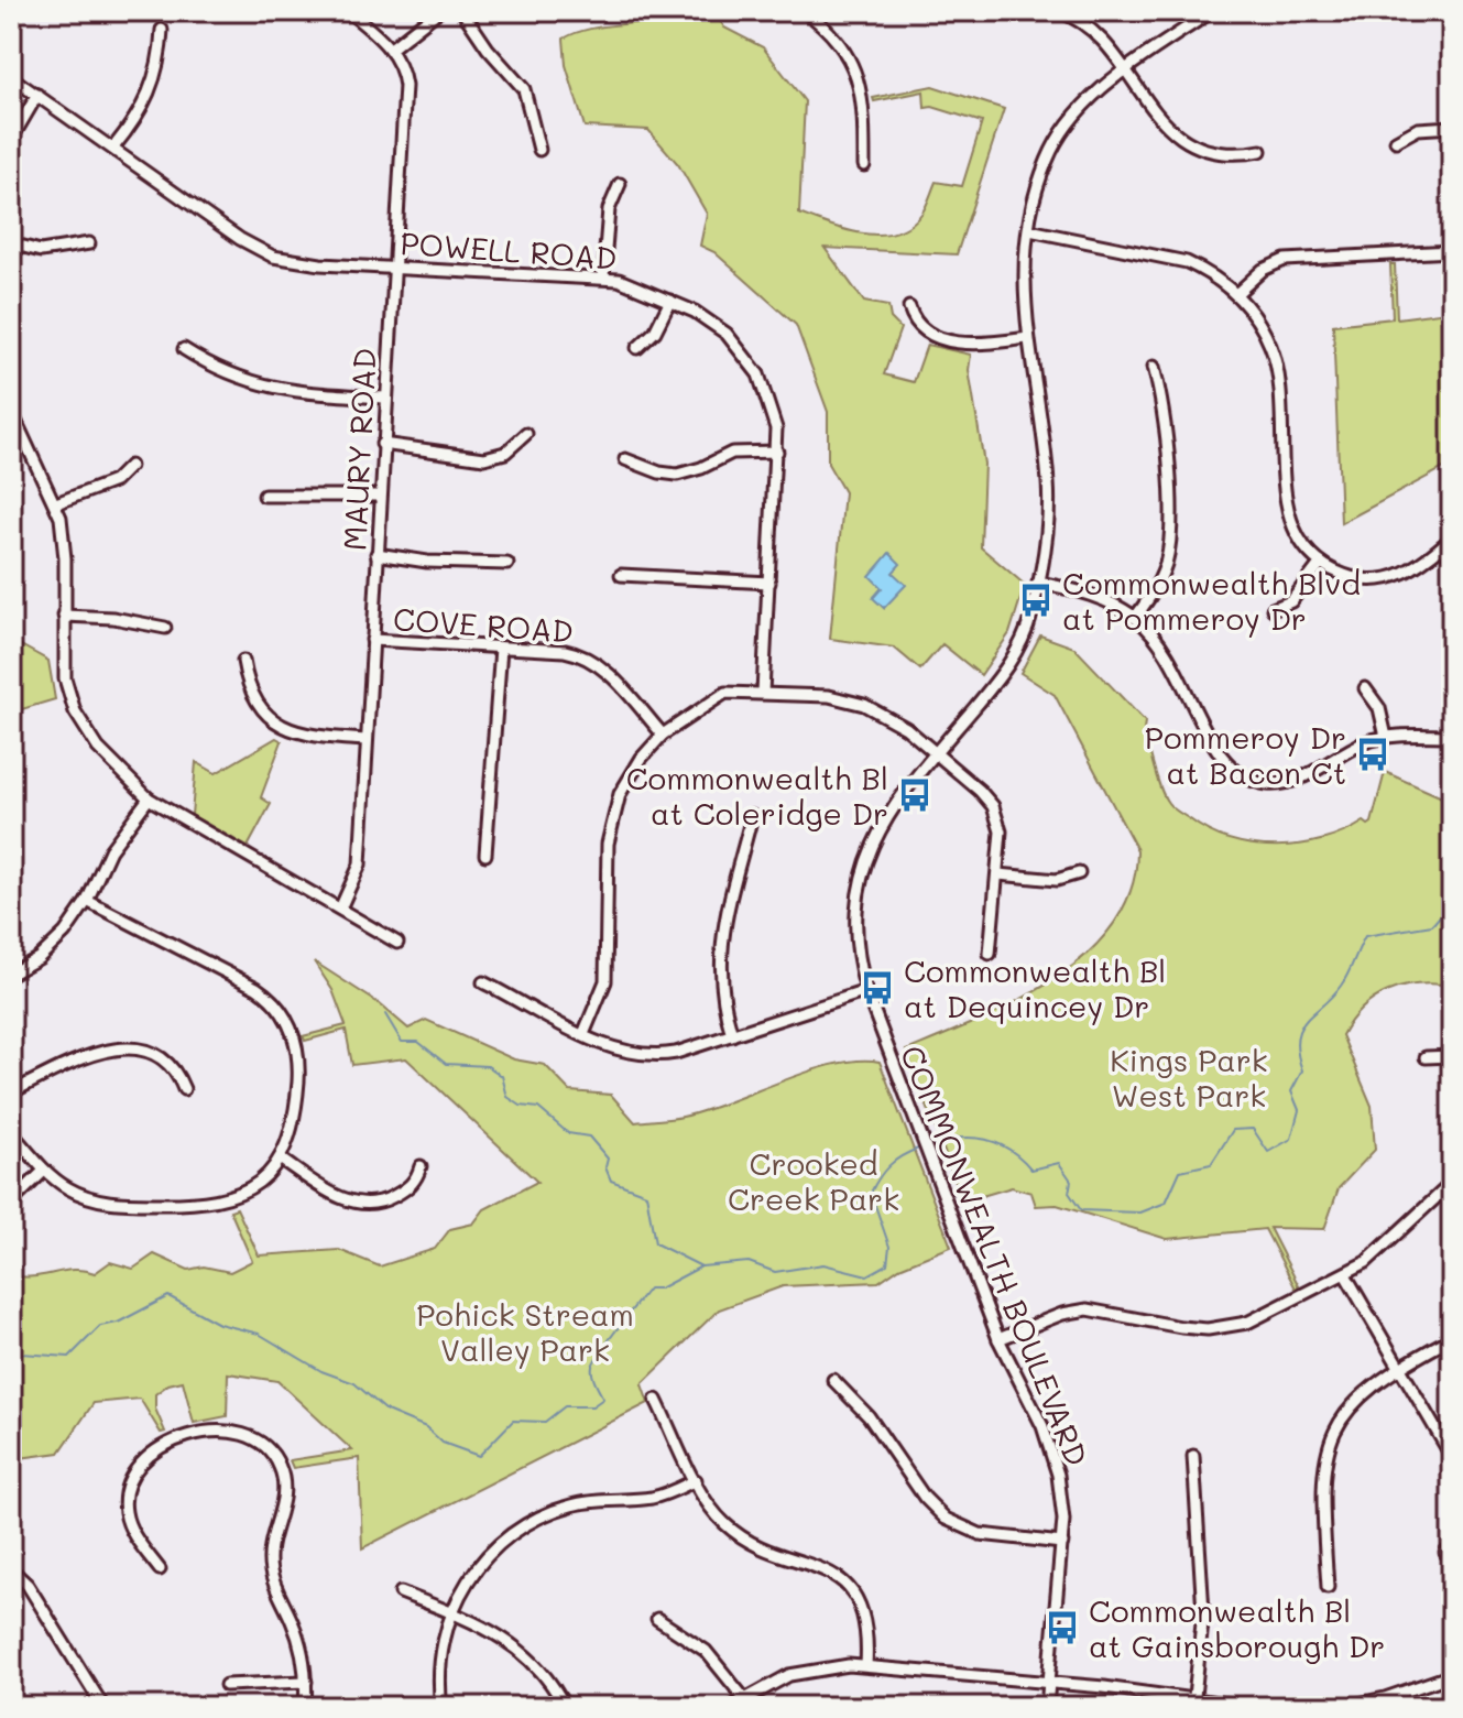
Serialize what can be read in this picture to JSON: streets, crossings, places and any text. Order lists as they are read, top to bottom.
{
  "streets": {
    "street": [
      "POWELL ROAD",
      "MAURY ROAD",
      "COVE ROAD",
      "COMMONWEALTH BOULEVARD"
    ]
  },
  "crossings": [
    ["POWELL ROAD", "MAURY ROAD"],
    ["MAURY ROAD", "COVE ROAD"]
  ],
  "parks": ["Kings Park West Park", "Crooked Creek Park", "Pohick Stream Valley Park"],
  "places": {
    "bus stop": [
      "Commonwealth Blvd at Pommeroy Dr",
      "Pommeroy Dr at Bacon Ct",
      "Commonwealth Bl at Coleridge Dr",
      "Commonwealth Bl at Dequincey Dr",
      "Commonwealth Bl at Gainsborough Dr"
    ]
  }
}
